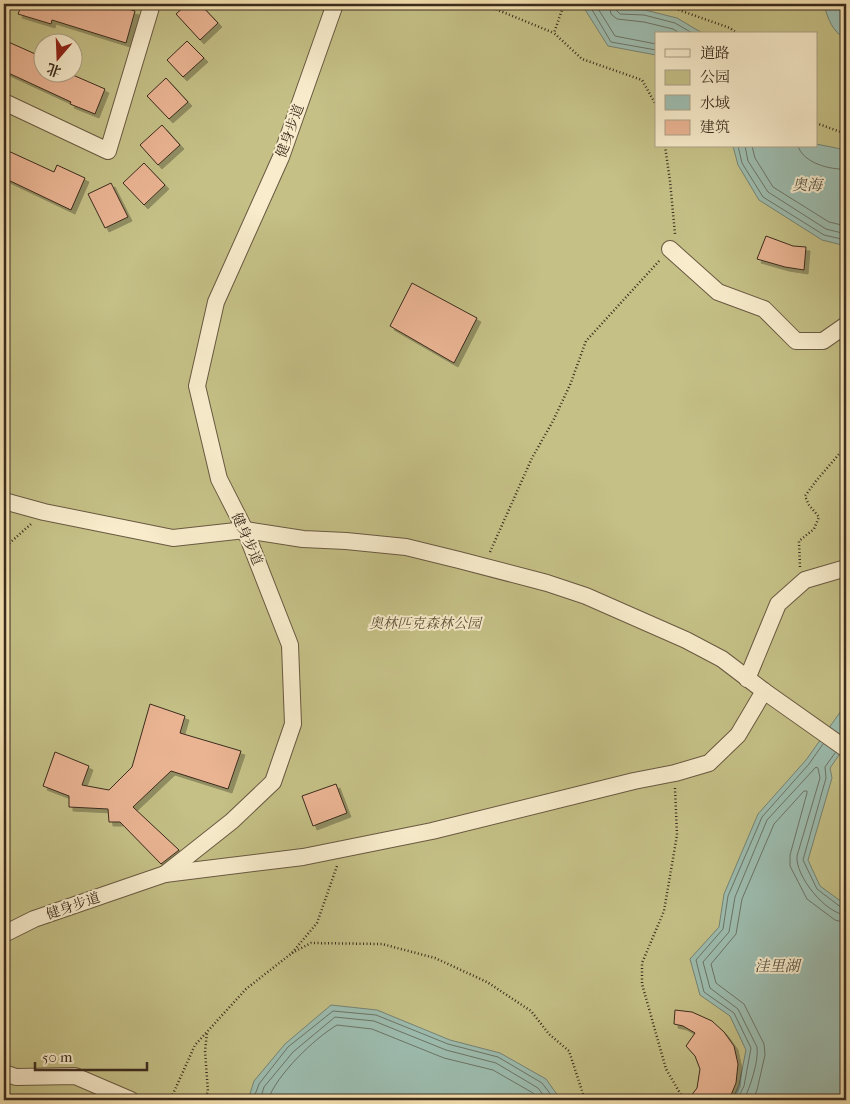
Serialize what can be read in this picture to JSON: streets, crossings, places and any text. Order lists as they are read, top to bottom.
{
  "streets": {
    "street": ["健身步道"]
  },
  "water": ["奥海", "洼里湖"],
  "parks": ["奥林匹克森林公园"],
  "legend": [
    "道路",
    "公园",
    "水域",
    "建筑"
  ],
  "scale_bar": "50 m",
  "north": "bottom"
}
